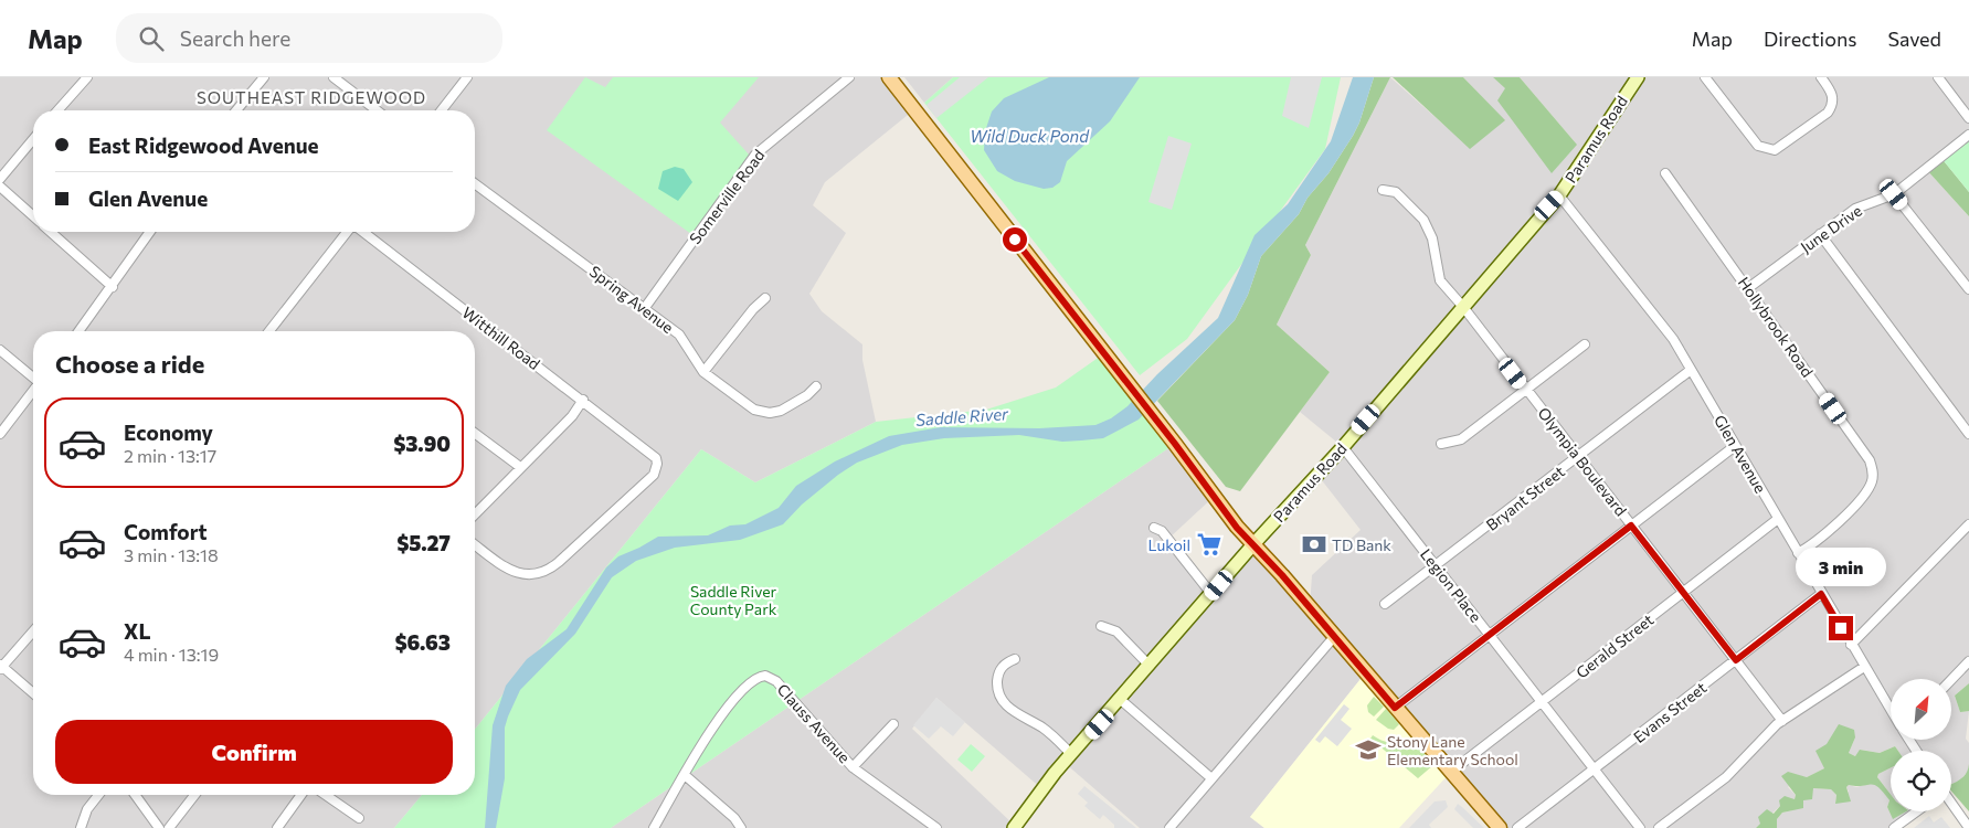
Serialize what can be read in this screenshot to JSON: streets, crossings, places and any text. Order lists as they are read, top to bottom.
{
  "streets": {
    "main road": ["Paramus Road"],
    "street": [
      "Somerville Road",
      "June Drive",
      "Spring Avenue",
      "Hollybrook Road",
      "Witthill Road",
      "Glen Avenue",
      "Olympia Boulevard",
      "Bryant Street",
      "Legion Place",
      "Gerald Street",
      "Evans Street",
      "Clauss Avenue"
    ]
  },
  "crossings": [
    ["Paramus Road", "Glen Avenue"],
    ["Paramus Road", "Olympia Boulevard"],
    ["Paramus Road", "Legion Place"],
    ["Somerville Road", "Spring Avenue"],
    ["June Drive", "Hollybrook Road"],
    ["Hollybrook Road", "Glen Avenue"],
    ["Glen Avenue", "Bryant Street"],
    ["Glen Avenue", "Gerald Street"],
    ["Glen Avenue", "Evans Street"],
    ["Olympia Boulevard", "Bryant Street"],
    ["Olympia Boulevard", "Gerald Street"],
    ["Olympia Boulevard", "Evans Street"],
    ["Bryant Street", "Legion Place"],
    ["Legion Place", "Gerald Street"],
    ["Legion Place", "Evans Street"]
  ],
  "districts": ["SOUTHEAST RIDGEWOOD"],
  "water": ["Wild Duck Pond", "Saddle River"],
  "parks": ["Saddle River County Park"],
  "places": {
    "supermarket": ["Lukoil"],
    "bank": ["TD Bank"],
    "school or university": ["Stony Lane Elementary School"]
  },
  "north": "top right",
  "page": {
    "header": "Map",
    "search": "Search here",
    "nav": ["Map", "Directions", "Saved"],
    "banner": ["East Ridgewood Avenue", "Glen Avenue"],
    "heading": "Choose a ride",
    "list": [
      {
        "name": "Economy",
        "note": "2 min · 13:17",
        "value": "$3.90"
      },
      {
        "name": "Comfort",
        "note": "3 min · 13:18",
        "value": "$5.27"
      },
      {
        "name": "XL",
        "note": "4 min · 13:19",
        "value": "$6.63"
      }
    ],
    "bubble": "3 min",
    "buttons": "Confirm"
  }
}
